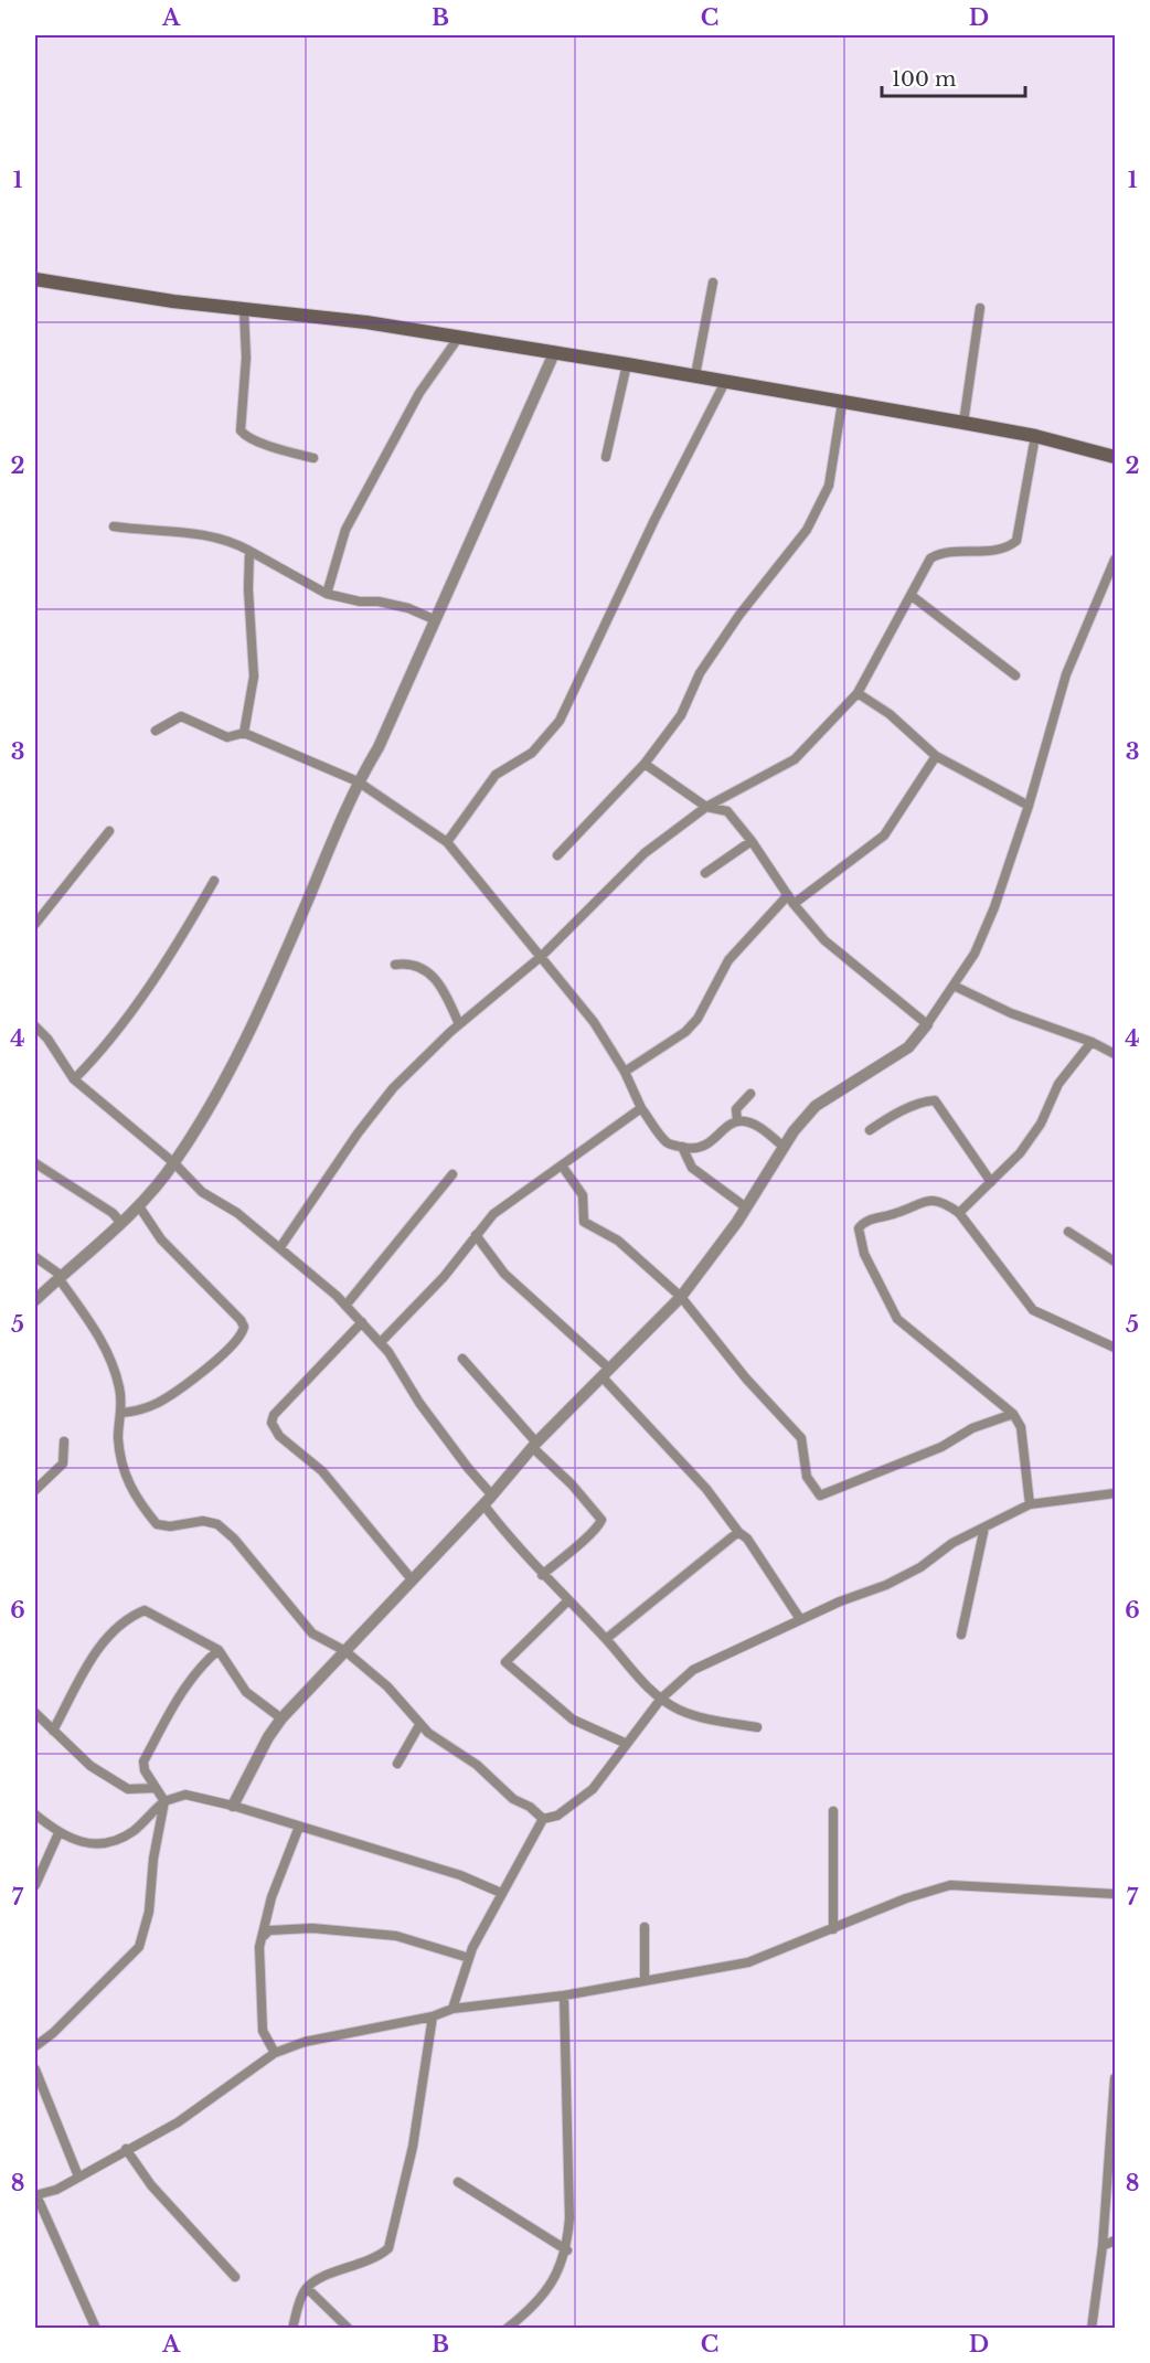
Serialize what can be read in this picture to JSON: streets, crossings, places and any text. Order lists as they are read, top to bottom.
{
  "scale_bar": "100 m",
  "grid": {
    "columns": [
      "A",
      "B",
      "C",
      "D"
    ],
    "rows": [
      "1",
      "2",
      "3",
      "4",
      "5",
      "6",
      "7",
      "8"
    ]
  }
}
